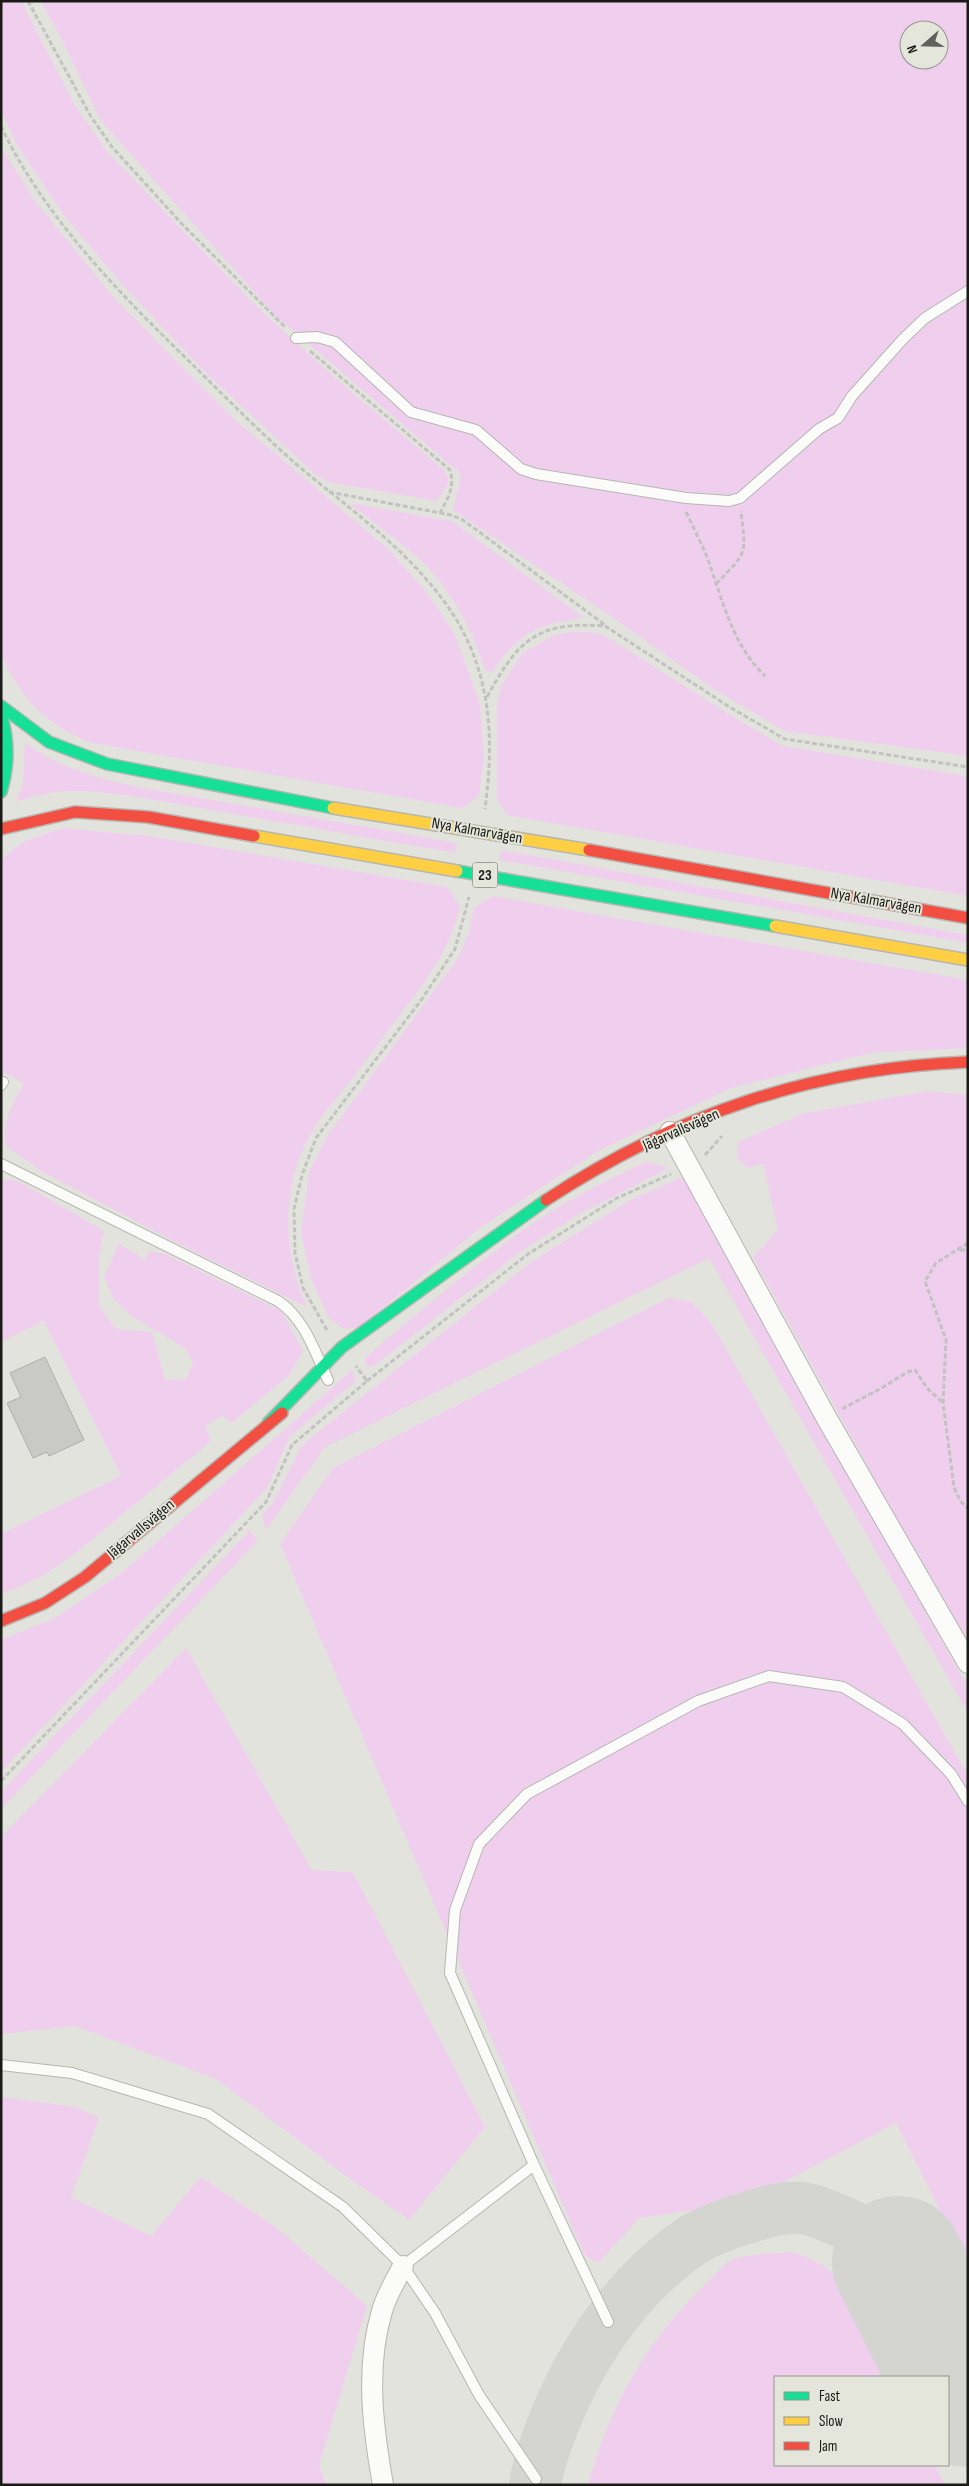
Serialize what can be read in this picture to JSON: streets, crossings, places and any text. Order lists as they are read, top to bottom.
{
  "streets": {
    "main road": ["Nya Kalmarvägen", "23", "Jägarvallsvägen"]
  },
  "legend": ["Fast", "Slow", "Jam"],
  "north": "left"
}
